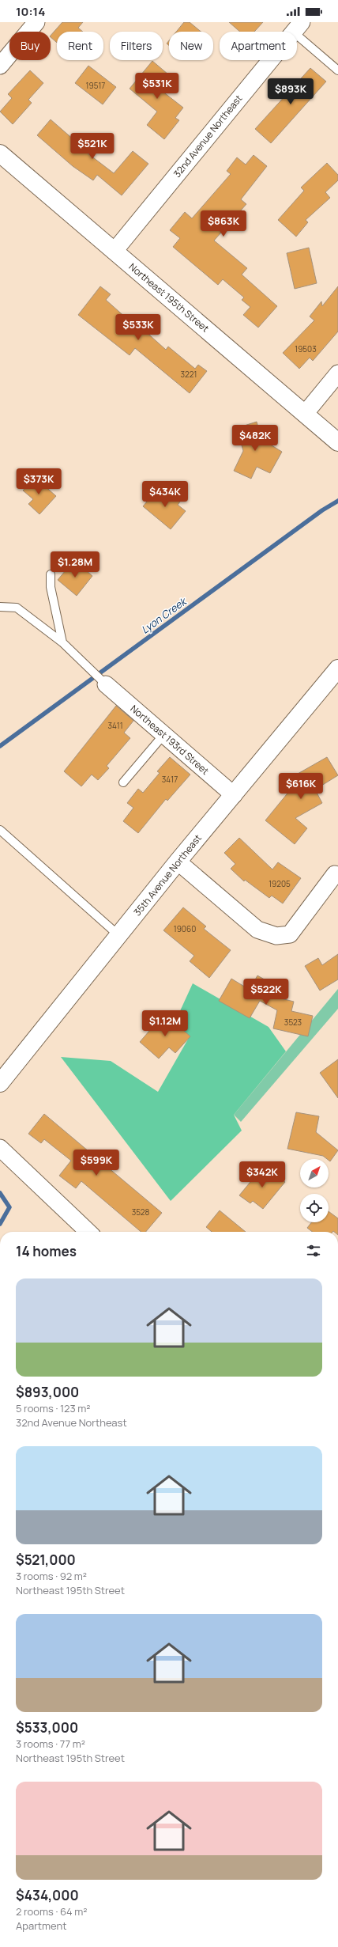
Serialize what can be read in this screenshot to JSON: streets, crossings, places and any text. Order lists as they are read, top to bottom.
{
  "streets": {
    "street": [
      "32nd Avenue Northeast",
      "Northeast 195th Street",
      "Northeast 193rd Street",
      "35th Avenue Northeast"
    ]
  },
  "crossings": [
    ["32nd Avenue Northeast", "Northeast 195th Street"],
    ["Northeast 193rd Street", "35th Avenue Northeast"]
  ],
  "water": ["Lyon Creek"],
  "house_numbers": [
    "19517",
    "19503",
    "3221",
    "3411",
    "3417",
    "19205",
    "19060",
    "3523",
    "3528"
  ],
  "north": "top right",
  "page": {
    "status": "10:14",
    "chip": [
      "Buy",
      "Rent",
      "Filters",
      "New",
      "Apartment"
    ],
    "price": [
      "$531K",
      "$893K",
      "$521K",
      "$863K",
      "$533K",
      "$482K",
      "$373K",
      "$434K",
      "$1.28M",
      "$616K",
      "$522K",
      "$1.12M",
      "$599K",
      "$342K"
    ],
    "heading": "14 homes",
    "list": [
      {
        "name": "$893,000",
        "note": "5 rooms · 123 m² · 32nd Avenue Northeast"
      },
      {
        "name": "$521,000",
        "note": "3 rooms · 92 m² · Northeast 195th Street"
      },
      {
        "name": "$533,000",
        "note": "3 rooms · 77 m² · Northeast 195th Street"
      },
      {
        "name": "$434,000",
        "note": "2 rooms · 64 m² · Apartment"
      }
    ]
  }
}
